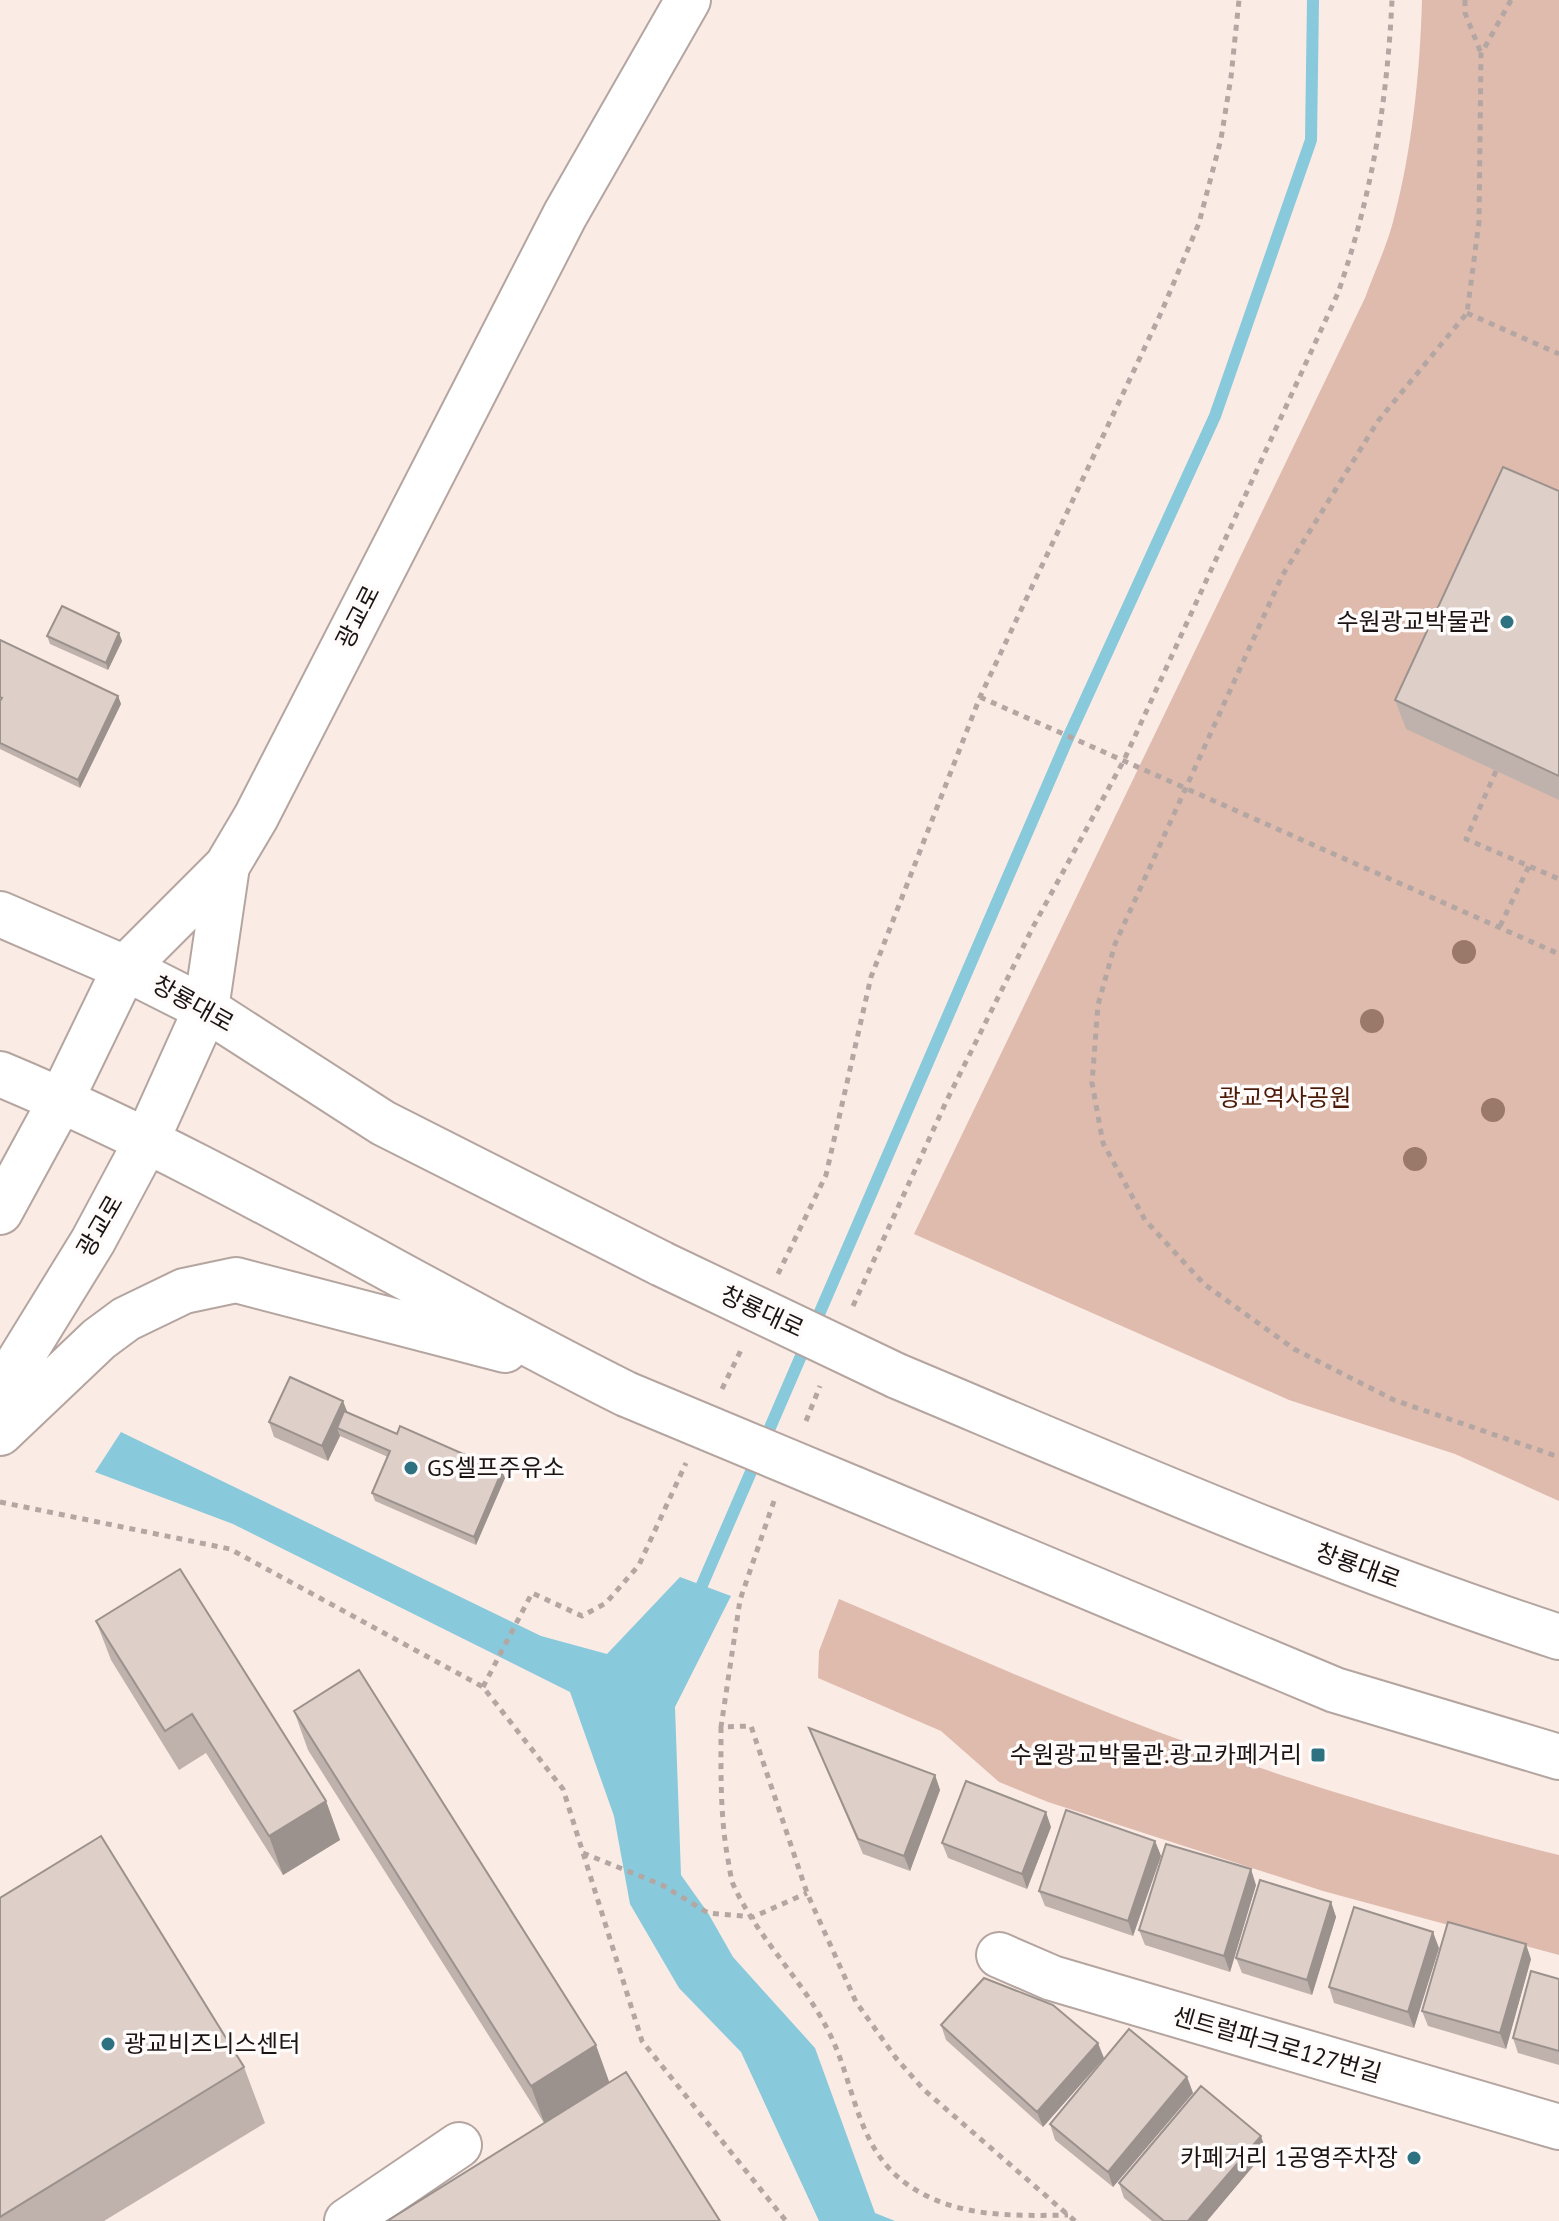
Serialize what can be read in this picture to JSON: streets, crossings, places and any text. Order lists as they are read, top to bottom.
{
  "streets": {
    "main road": ["광교로", "창룡대로", "센트럴파크로127번길"]
  },
  "crossings": [
    ["광교로", "창룡대로"]
  ],
  "parks": ["광교역사공원"],
  "places": {
    "other": [
      "수원광교박물관",
      "GS셀프주유소",
      "광교비즈니스센터",
      "카페거리 1공영주차장"
    ],
    "transit": ["수원광교박물관.광교카페거리"]
  }
}
